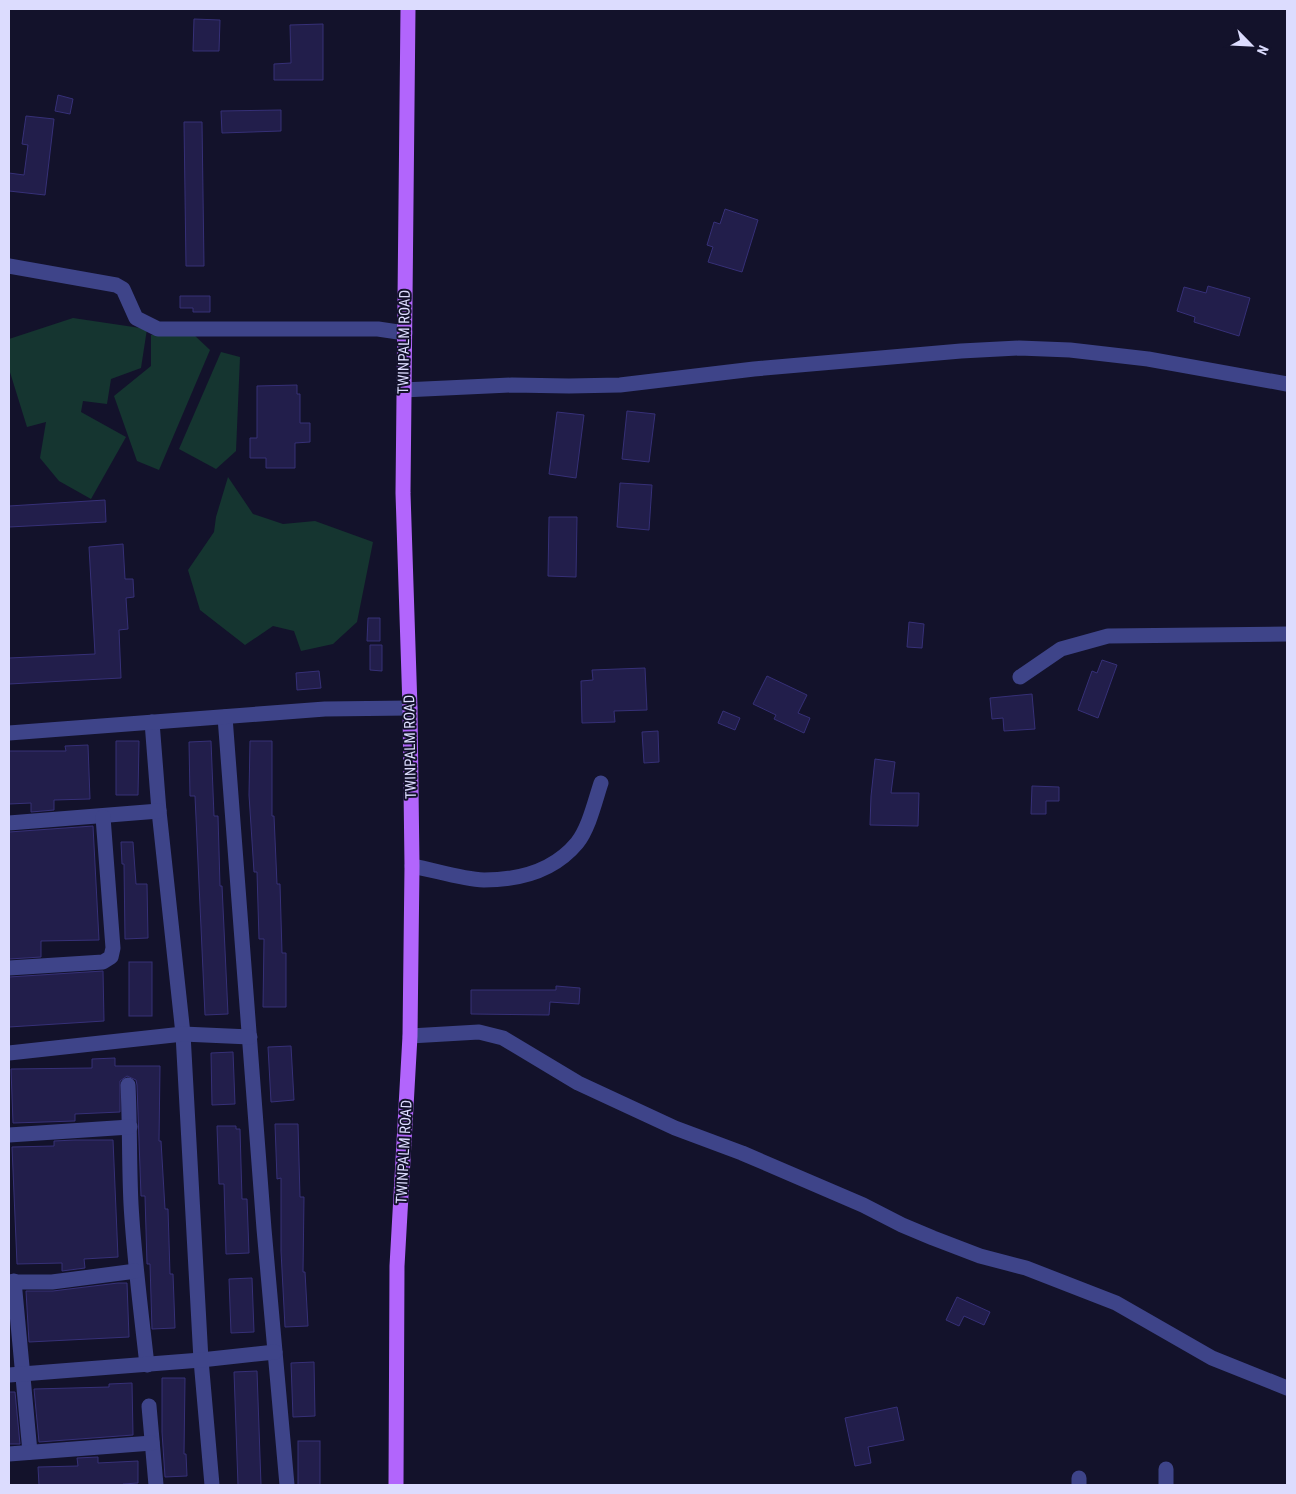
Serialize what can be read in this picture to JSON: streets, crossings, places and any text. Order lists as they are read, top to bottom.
{
  "streets": {
    "main road": ["TWINPALM ROAD"]
  },
  "north": "bottom right"
}
